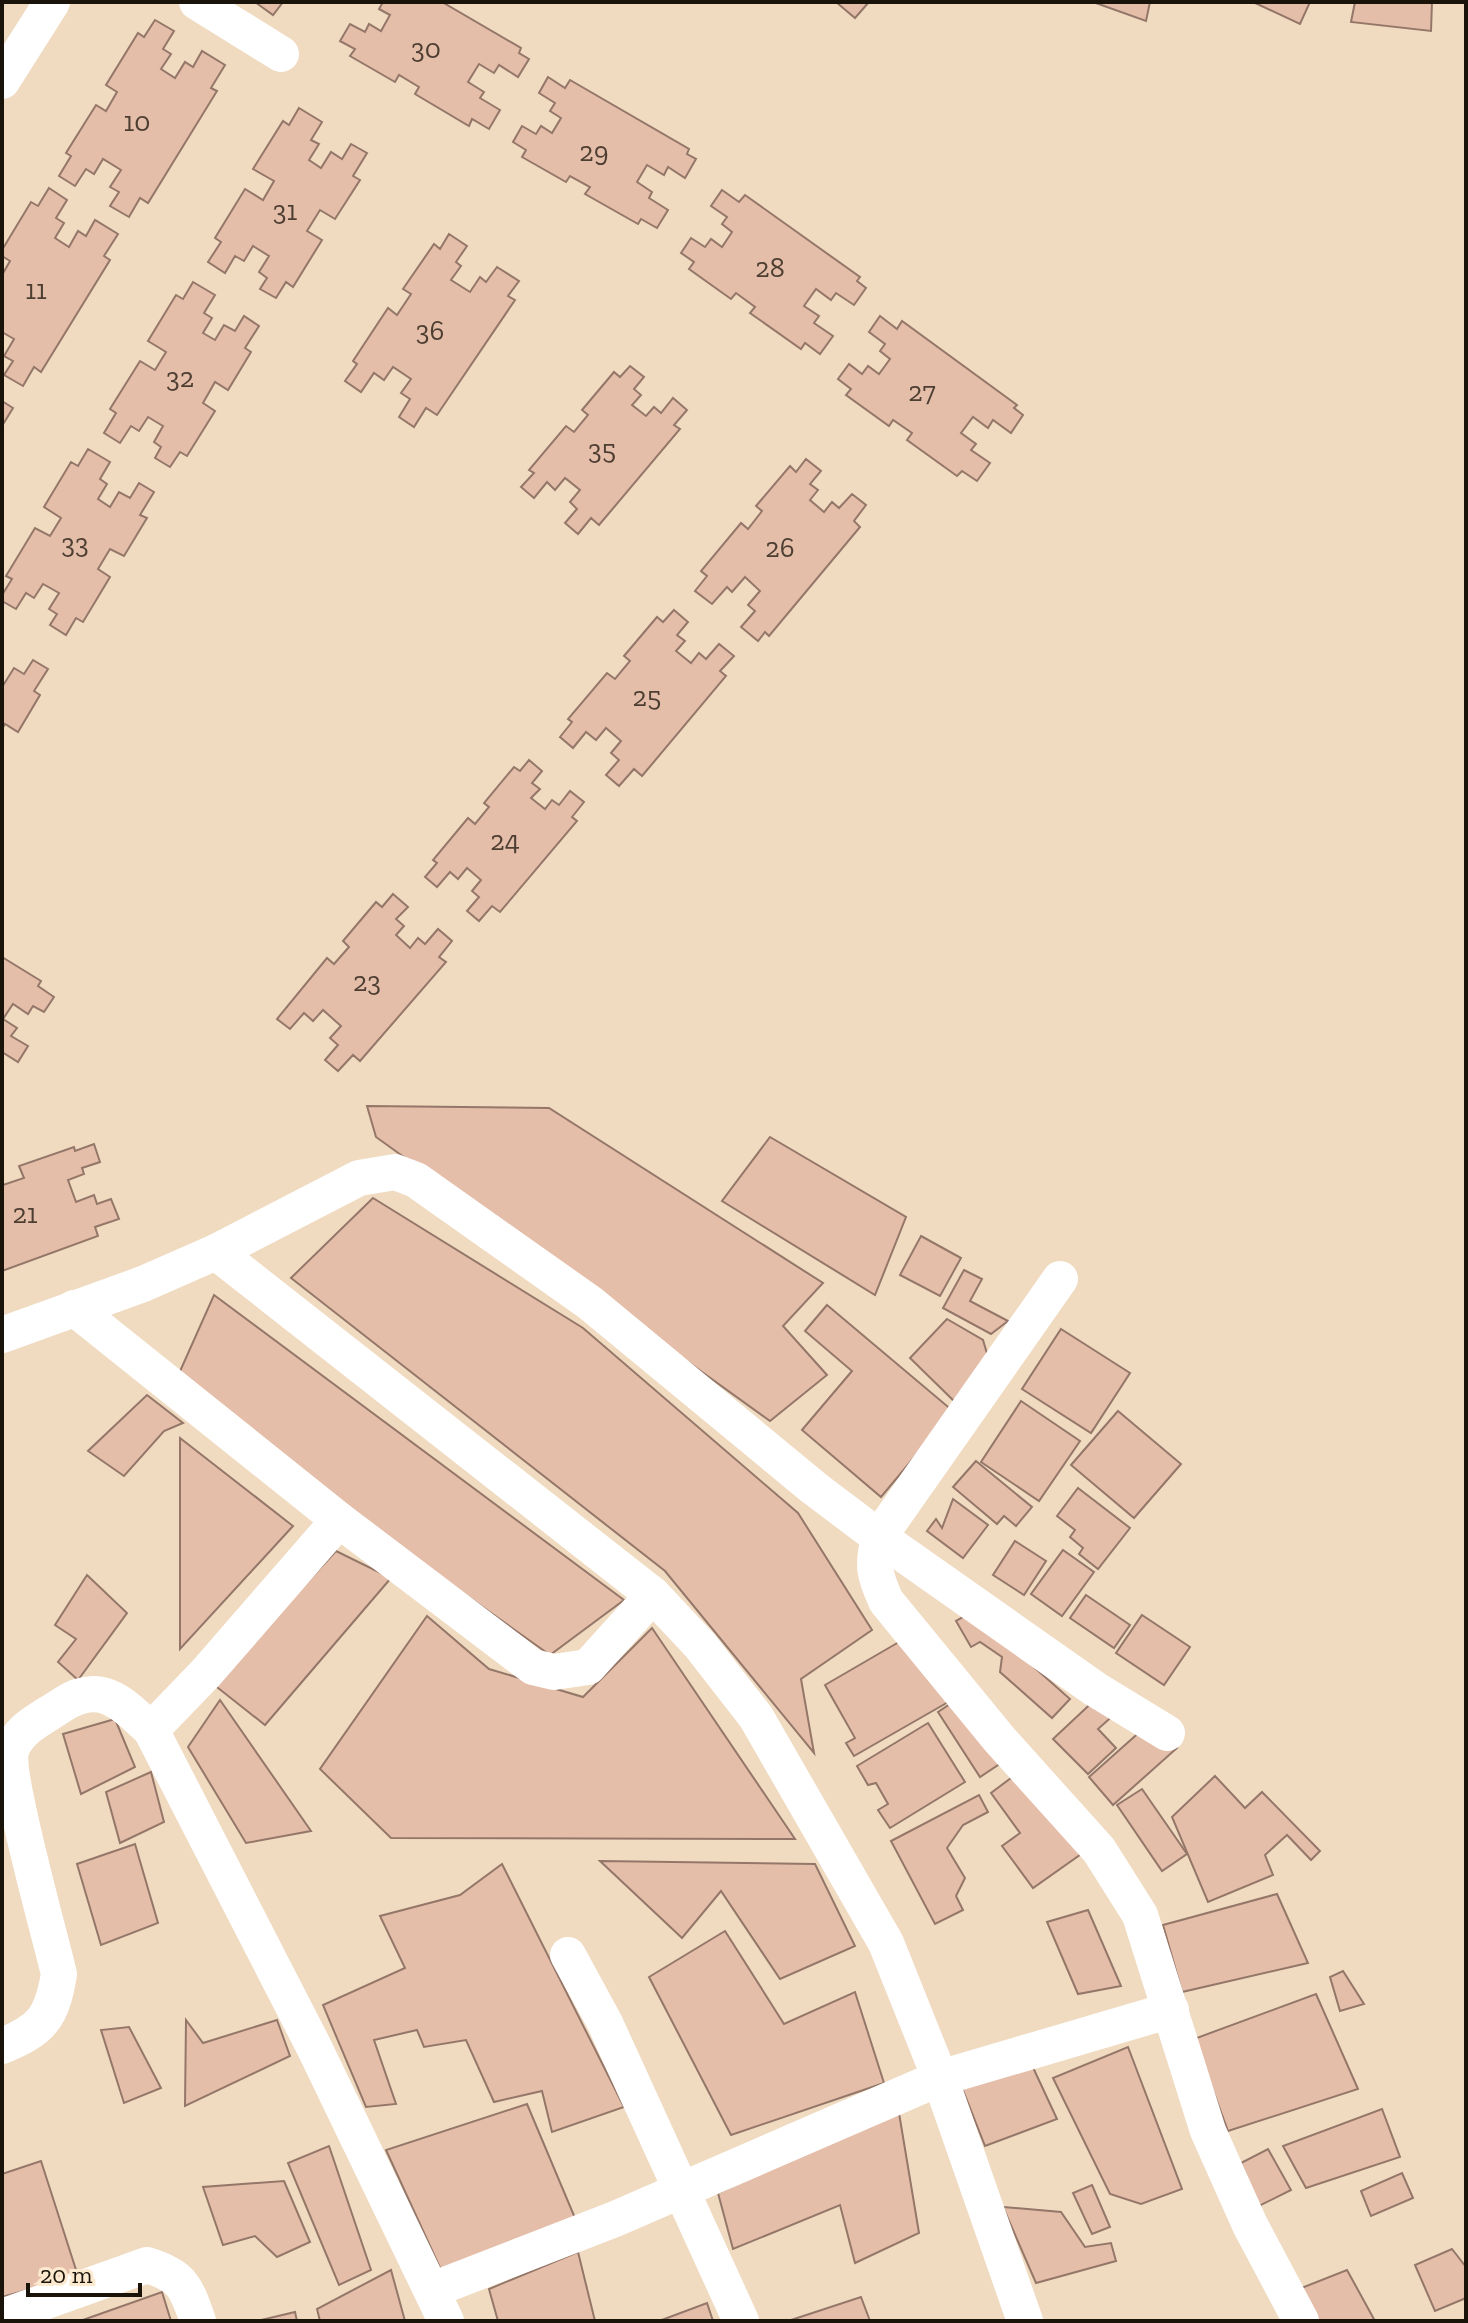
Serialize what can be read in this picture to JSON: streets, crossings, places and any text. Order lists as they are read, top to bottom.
{
  "house_numbers": [
    "30",
    "10",
    "29",
    "31",
    "28",
    "11",
    "36",
    "32",
    "27",
    "35",
    "33",
    "26",
    "25",
    "24",
    "23",
    "21"
  ],
  "scale_bar": "20 m"
}
